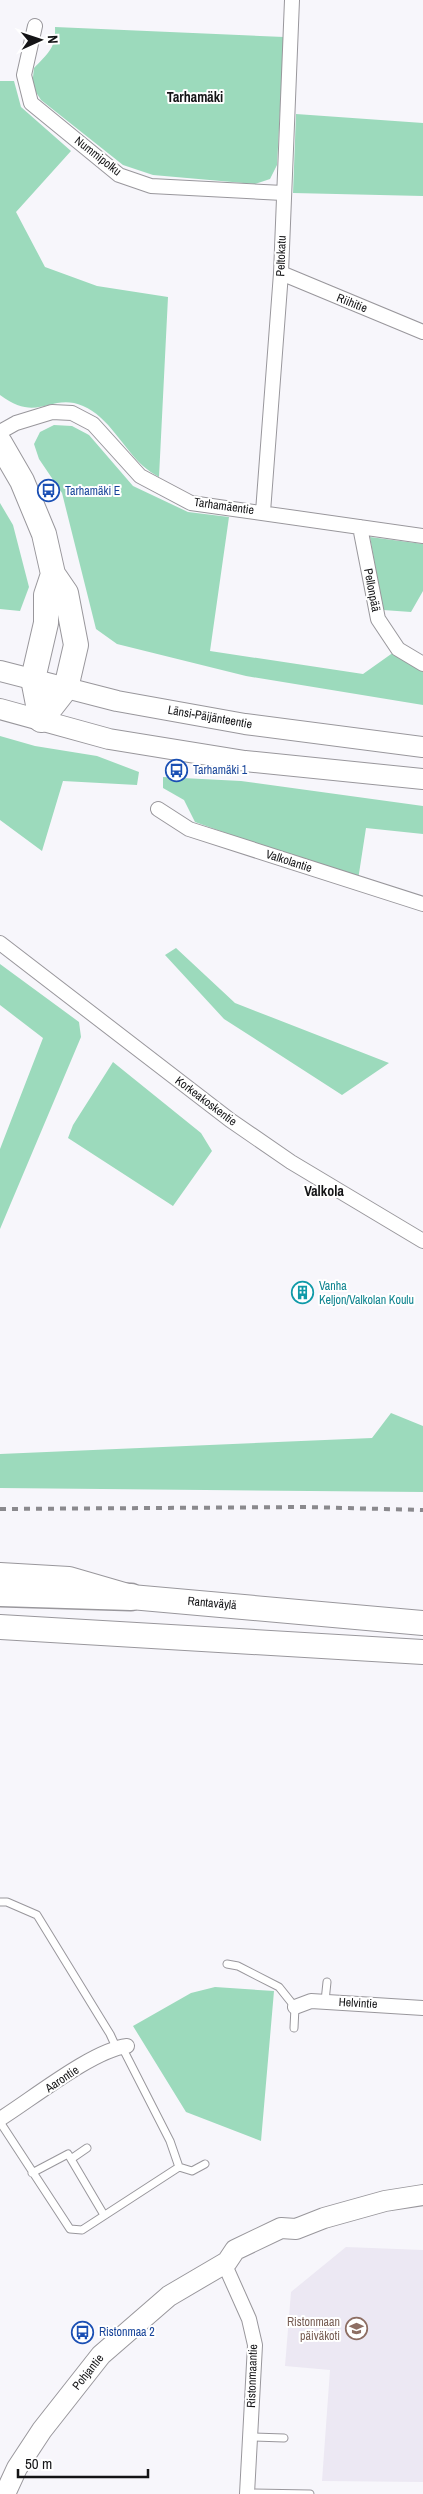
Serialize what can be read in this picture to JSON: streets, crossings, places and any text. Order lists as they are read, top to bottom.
{
  "streets": {
    "highway": ["Rantaväylä"],
    "main road": ["Länsi-Päijänteentie", "Pohjantie"],
    "street": [
      "Nummipolku",
      "Peltokatu",
      "Riihitie",
      "Tarhamäentie",
      "Pellonpää",
      "Valkolantie",
      "Korkeakoskentie",
      "Helvintie",
      "Aarontie",
      "Ristonmaantie"
    ]
  },
  "crossings": [
    ["Nummipolku", "Peltokatu"],
    ["Peltokatu", "Riihitie"],
    ["Peltokatu", "Tarhamäentie"],
    ["Tarhamäentie", "Pellonpää"],
    ["Pohjantie", "Ristonmaantie"]
  ],
  "districts": ["Tarhamäki", "Valkola"],
  "places": {
    "bus stop": ["Tarhamäki E", "Tarhamäki 1", "Ristonmaa 2"],
    "building": ["Vanha Keljon/Valkolan Koulu"],
    "school or university": ["Ristonmaan päiväkoti"]
  },
  "scale_bar": "50 m",
  "north": "right"
}
